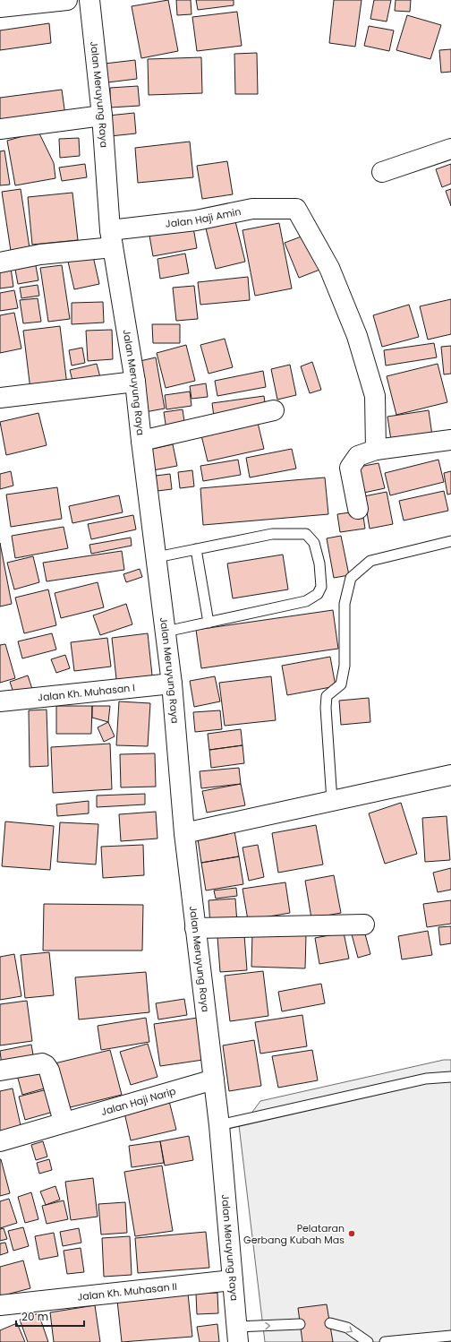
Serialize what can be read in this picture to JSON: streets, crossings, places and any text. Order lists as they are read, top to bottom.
{
  "streets": {
    "street": [
      "Jalan Meruyung Raya",
      "Jalan Haji Amin",
      "Jalan Kh. Muhasan I",
      "Jalan Haji Narip",
      "Jalan Kh. Muhasan II"
    ]
  },
  "crossings": [
    ["Jalan Meruyung Raya", "Jalan Haji Amin"],
    ["Jalan Meruyung Raya", "Jalan Kh. Muhasan I"],
    ["Jalan Meruyung Raya", "Jalan Haji Narip"],
    ["Jalan Meruyung Raya", "Jalan Kh. Muhasan II"]
  ],
  "places": ["Pelataran Gerbang Kubah Mas"],
  "scale_bar": "20 m"
}
